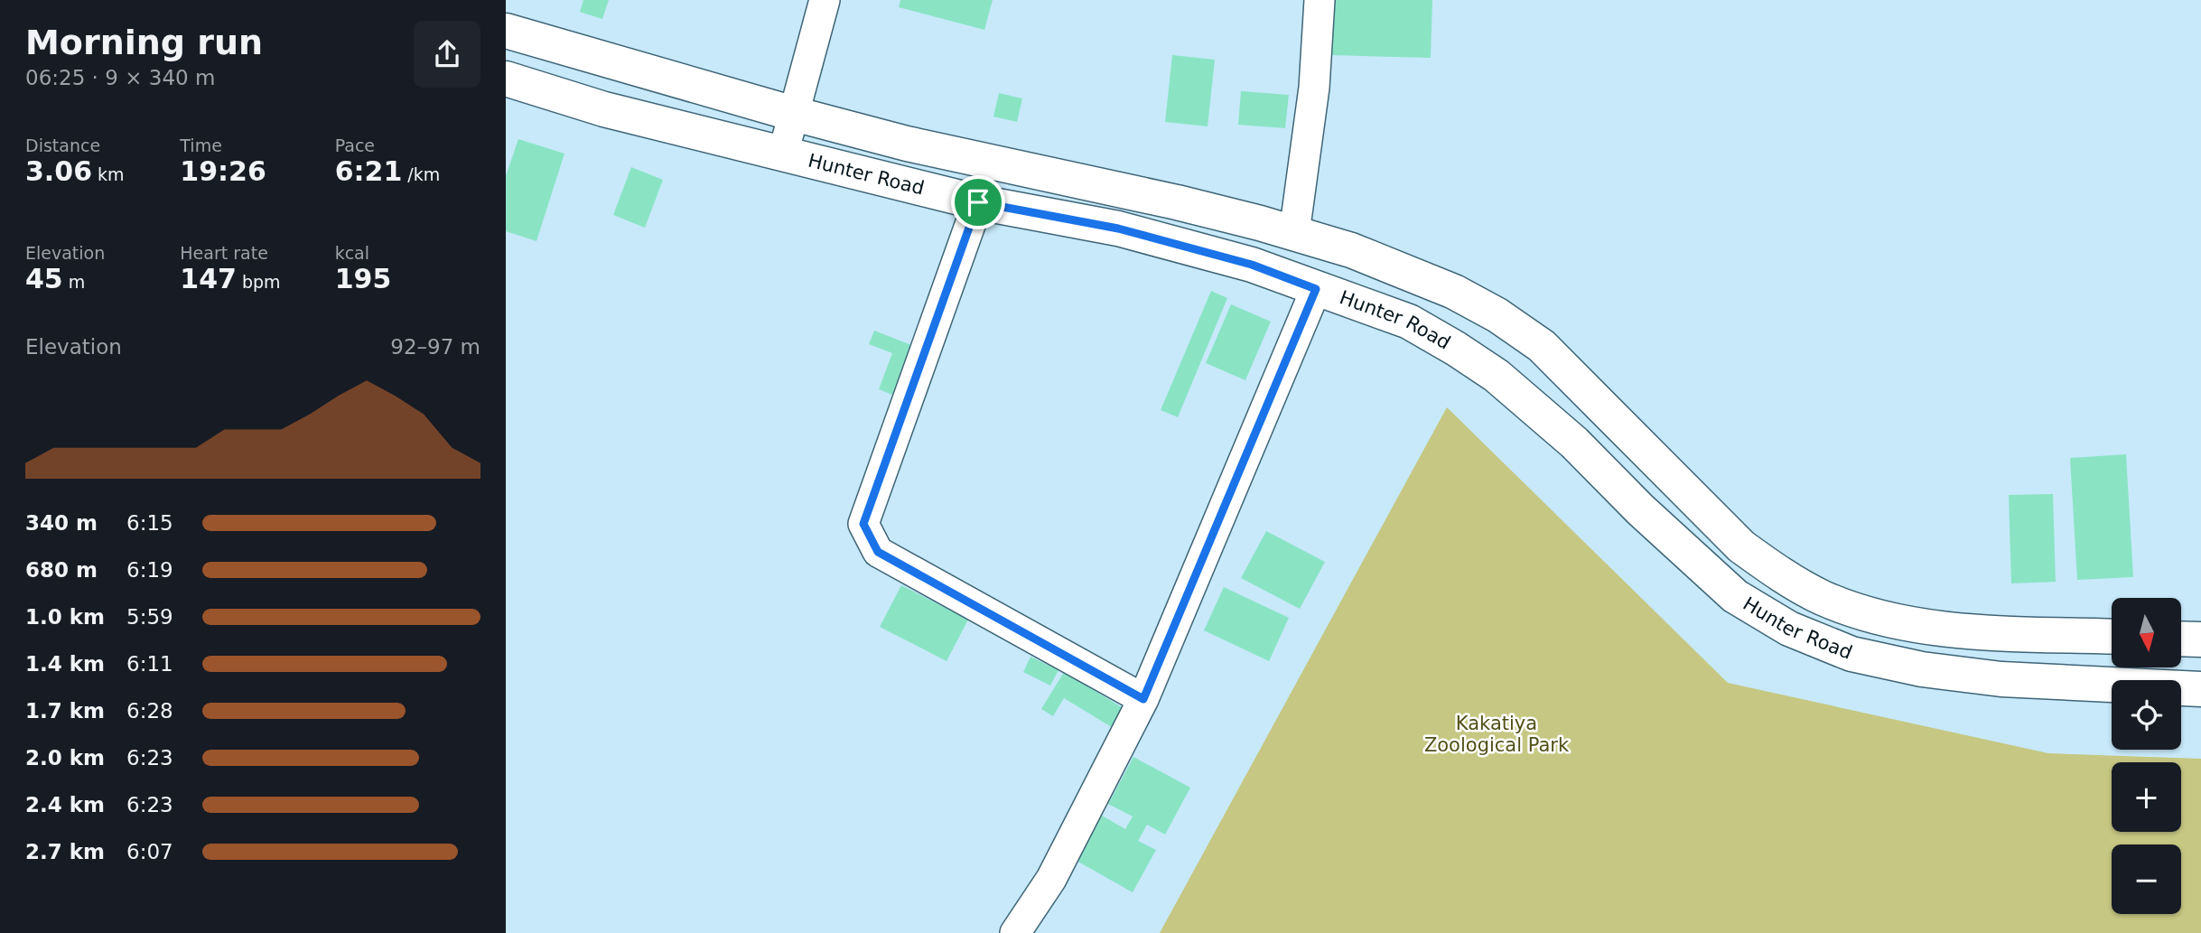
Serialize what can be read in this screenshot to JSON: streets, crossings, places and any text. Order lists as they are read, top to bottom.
{
  "streets": {
    "main road": ["Hunter Road"]
  },
  "parks": ["Kakatiya Zoological Park"],
  "north": "bottom",
  "page": {
    "heading": ["Morning run", "06:25 · 9 × 340 m"],
    "stats": [
      ["Distance", "3.06 km"],
      ["Time", "19:26"],
      ["Pace", "6:21 /km"],
      ["Elevation", "45 m"],
      ["Heart rate", "147 bpm"],
      ["kcal", "195"]
    ],
    "chart": ["Elevation", "92–97 m"],
    "list": [
      {
        "name": "340 m",
        "note": "6:15"
      },
      {
        "name": "680 m",
        "note": "6:19"
      },
      {
        "name": "1.0 km",
        "note": "5:59"
      },
      {
        "name": "1.4 km",
        "note": "6:11"
      },
      {
        "name": "1.7 km",
        "note": "6:28"
      },
      {
        "name": "2.0 km",
        "note": "6:23"
      },
      {
        "name": "2.4 km",
        "note": "6:23"
      },
      {
        "name": "2.7 km",
        "note": "6:07"
      }
    ],
    "map_buttons": ["+", "−"]
  }
}
